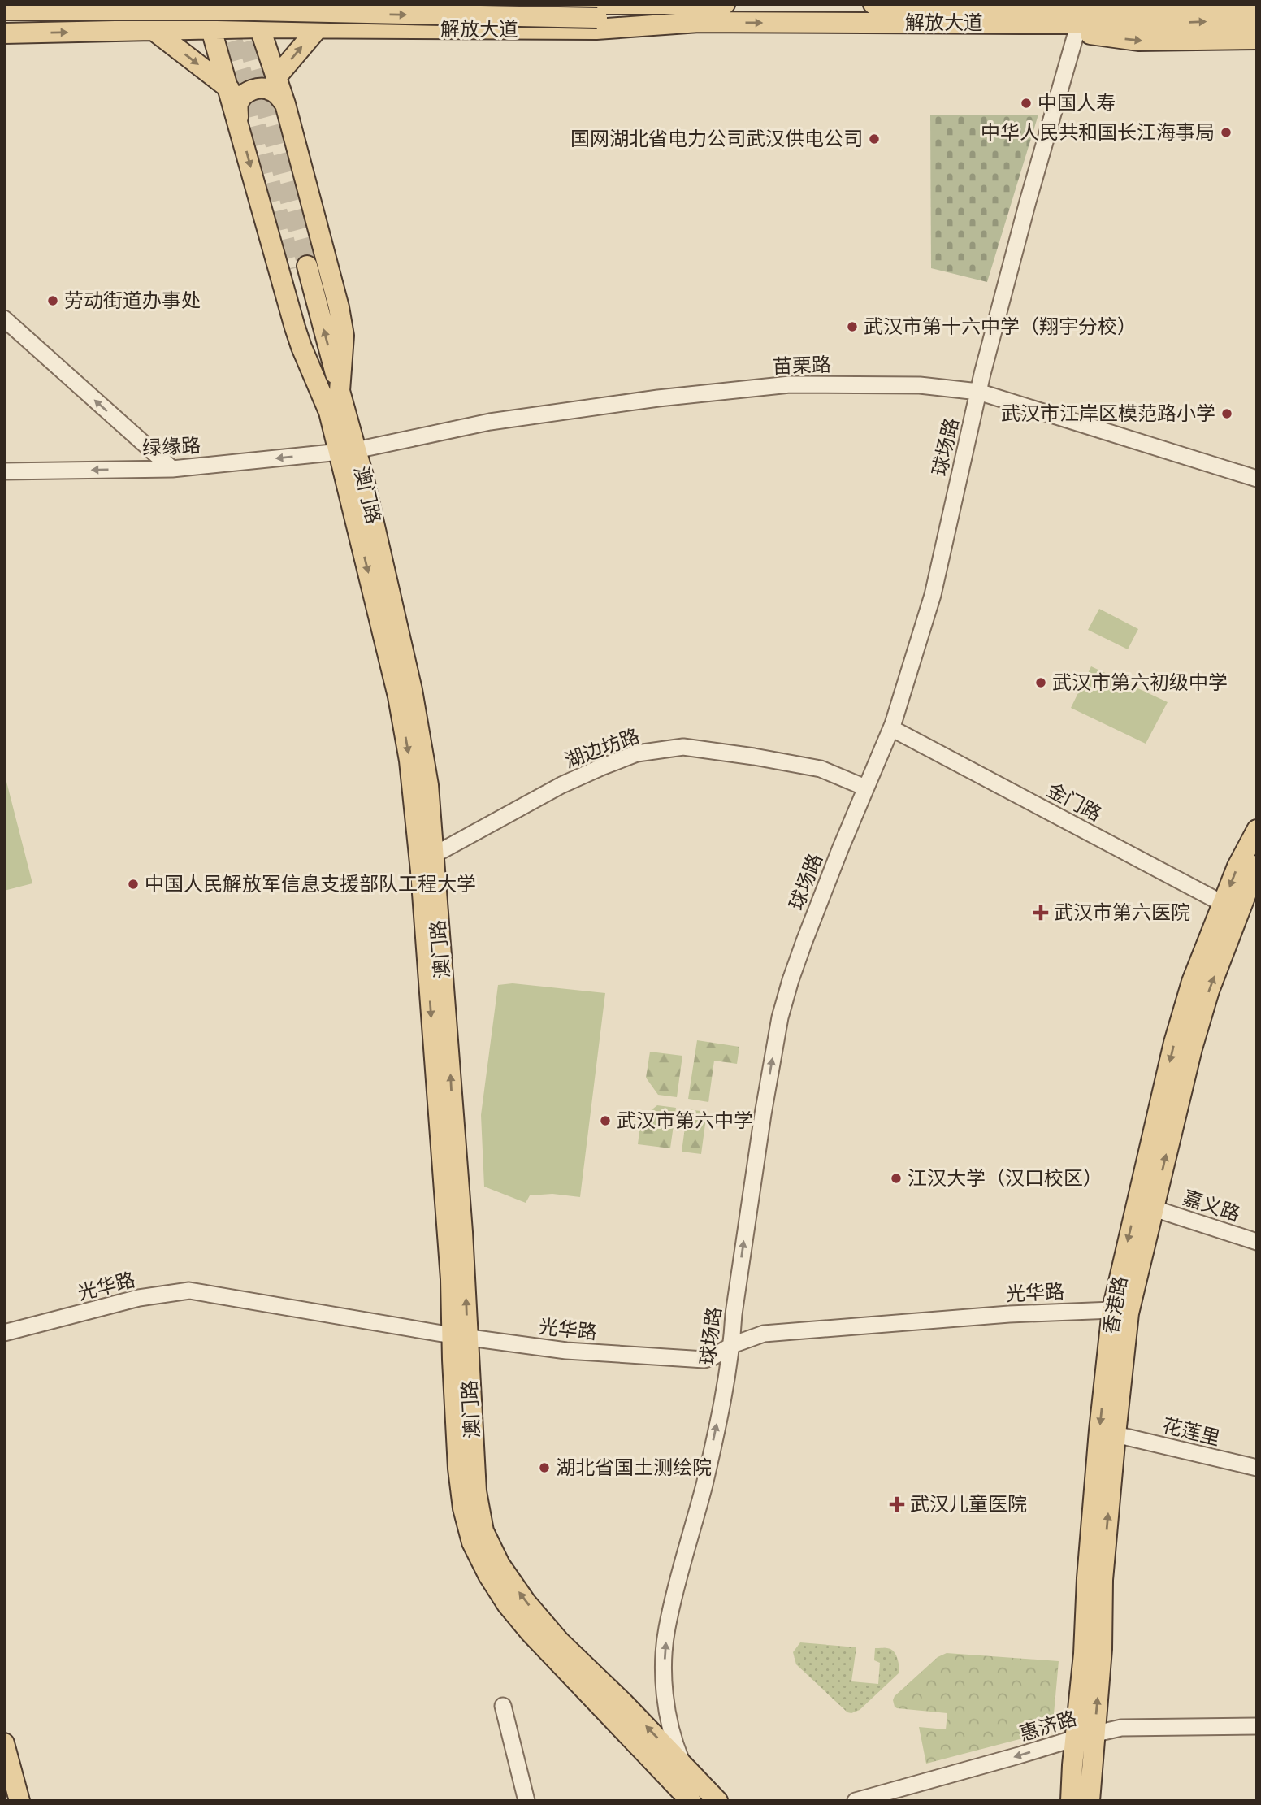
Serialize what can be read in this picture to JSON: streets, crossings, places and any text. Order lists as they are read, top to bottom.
{
  "streets": {
    "main road": ["解放大道", "澳门路", "香港路"],
    "street": [
      "苗栗路",
      "绿缘路",
      "球场路",
      "湖边坊路",
      "金门路",
      "嘉义路",
      "光华路",
      "花莲里",
      "惠济路"
    ]
  },
  "crossings": [
    ["解放大道", "球场路"],
    ["解放大道", "澳门路"],
    ["苗栗路", "绿缘路"],
    ["苗栗路", "球场路"],
    ["苗栗路", "澳门路"],
    ["绿缘路", "澳门路"],
    ["球场路", "澳门路"],
    ["球场路", "湖边坊路"],
    ["球场路", "金门路"],
    ["球场路", "光华路"],
    ["澳门路", "湖边坊路"],
    ["澳门路", "光华路"],
    ["金门路", "香港路"],
    ["嘉义路", "香港路"],
    ["光华路", "香港路"],
    ["香港路", "花莲里"],
    ["香港路", "惠济路"]
  ],
  "one_way": ["绿缘路", "球场路", "惠济路"],
  "places": {
    "other": [
      "中国人寿",
      "中华人民共和国长江海事局",
      "国网湖北省电力公司武汉供电公司",
      "劳动街道办事处",
      "武汉市第十六中学（翔宇分校）",
      "武汉市江岸区模范路小学",
      "武汉市第六初级中学",
      "中国人民解放军信息支援部队工程大学",
      "武汉市第六中学",
      "江汉大学（汉口校区）",
      "湖北省国土测绘院"
    ],
    "health": ["武汉市第六医院", "武汉儿童医院"]
  }
}
